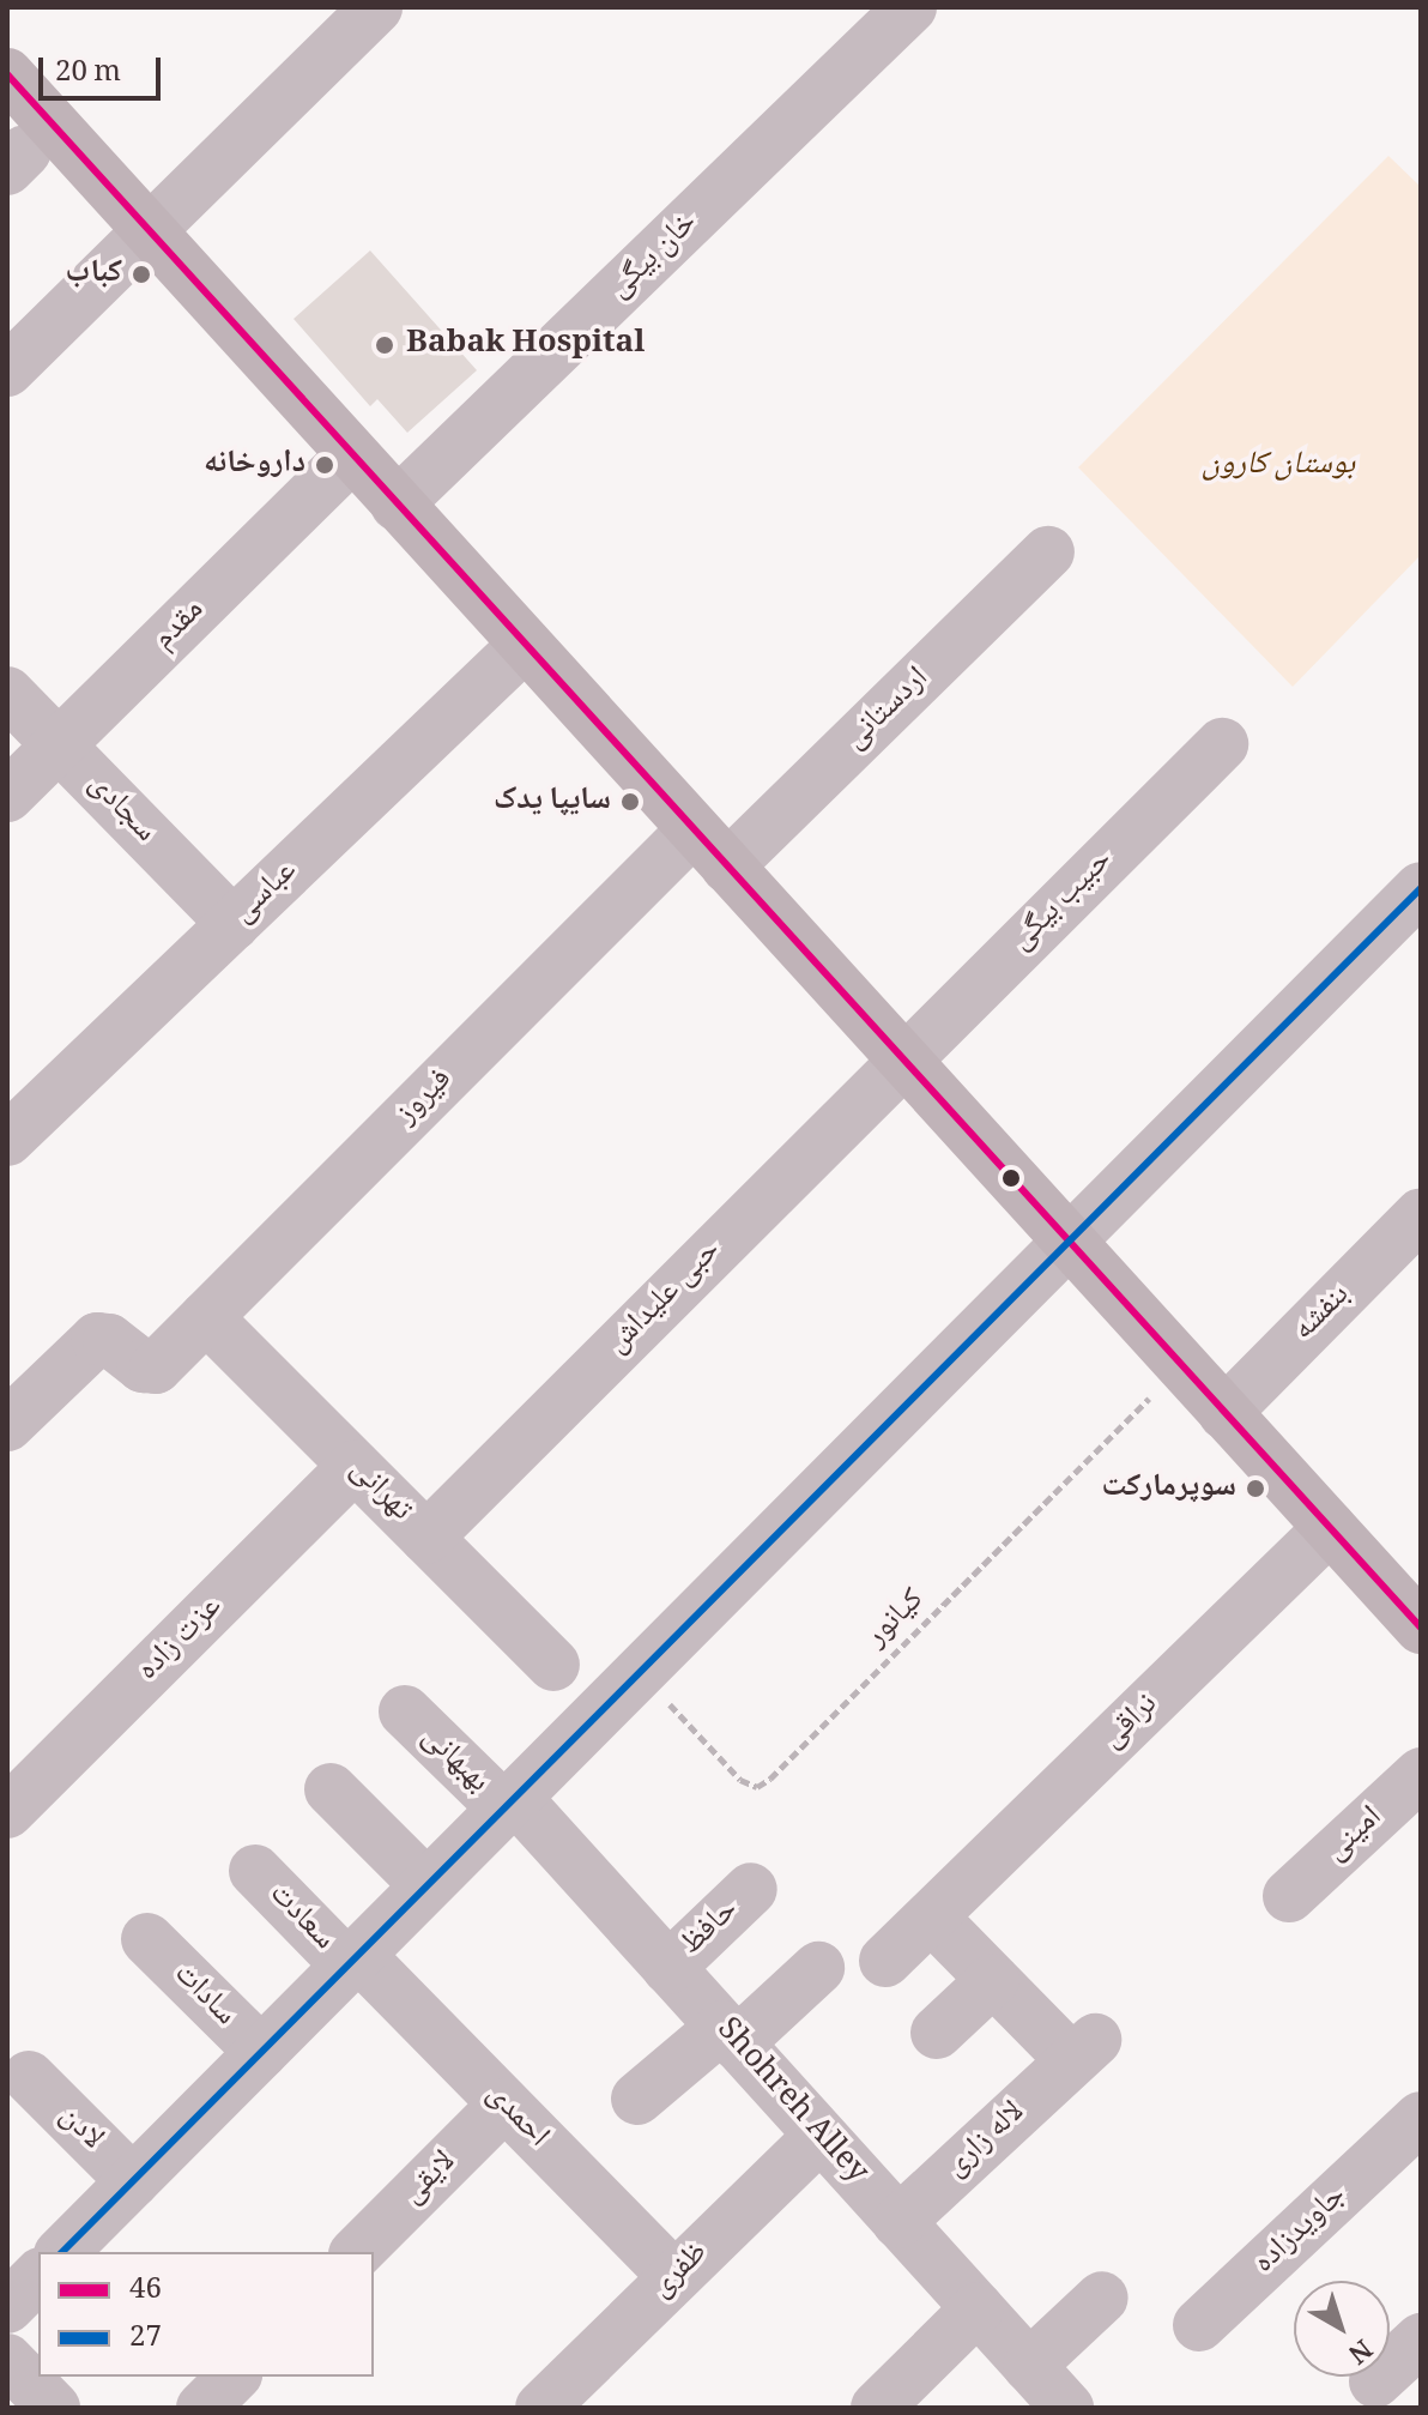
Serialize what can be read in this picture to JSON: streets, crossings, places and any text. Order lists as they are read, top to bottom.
{
  "streets": {
    "street": [
      "خان بیگی",
      "مقدم",
      "اردستانی",
      "سجادی",
      "عباسی",
      "حبیب بیگی",
      "فیروز",
      "حبی علیداش",
      "بنفشه",
      "تهرانی",
      "عزت زاده",
      "نراقی",
      "بهبهانی",
      "امینی",
      "سعادت",
      "حافظ",
      "سادات",
      "Shohreh Alley",
      "احمدی",
      "لادن",
      "لاله زاری",
      "لایقی",
      "جاویدزاده",
      "ظفری"
    ],
    "path": ["کیانور"]
  },
  "crossings": [
    ["مقدم", "سجادی"],
    ["اردستانی", "فیروز"],
    ["سجادی", "عباسی"],
    ["حبیب بیگی", "حبی علیداش"],
    ["فیروز", "تهرانی"],
    ["حبی علیداش", "تهرانی"],
    ["تهرانی", "عزت زاده"],
    ["نراقی", "لاله زاری"],
    ["بهبهانی", "Shohreh Alley"],
    ["سعادت", "احمدی"],
    ["حافظ", "Shohreh Alley"],
    ["Shohreh Alley", "لاله زاری"],
    ["Shohreh Alley", "ظفری"],
    ["احمدی", "لایقی"],
    ["احمدی", "ظفری"]
  ],
  "parks": ["بوستان کارون"],
  "places": [
    "کباب",
    "Babak Hospital",
    "داروخانه",
    "سایپا یدک",
    "سوپرمارکت"
  ],
  "lines": ["transit line 46", "transit line 27"],
  "legend": ["46", "27"],
  "scale_bar": "20 m",
  "north": "bottom right"
}
